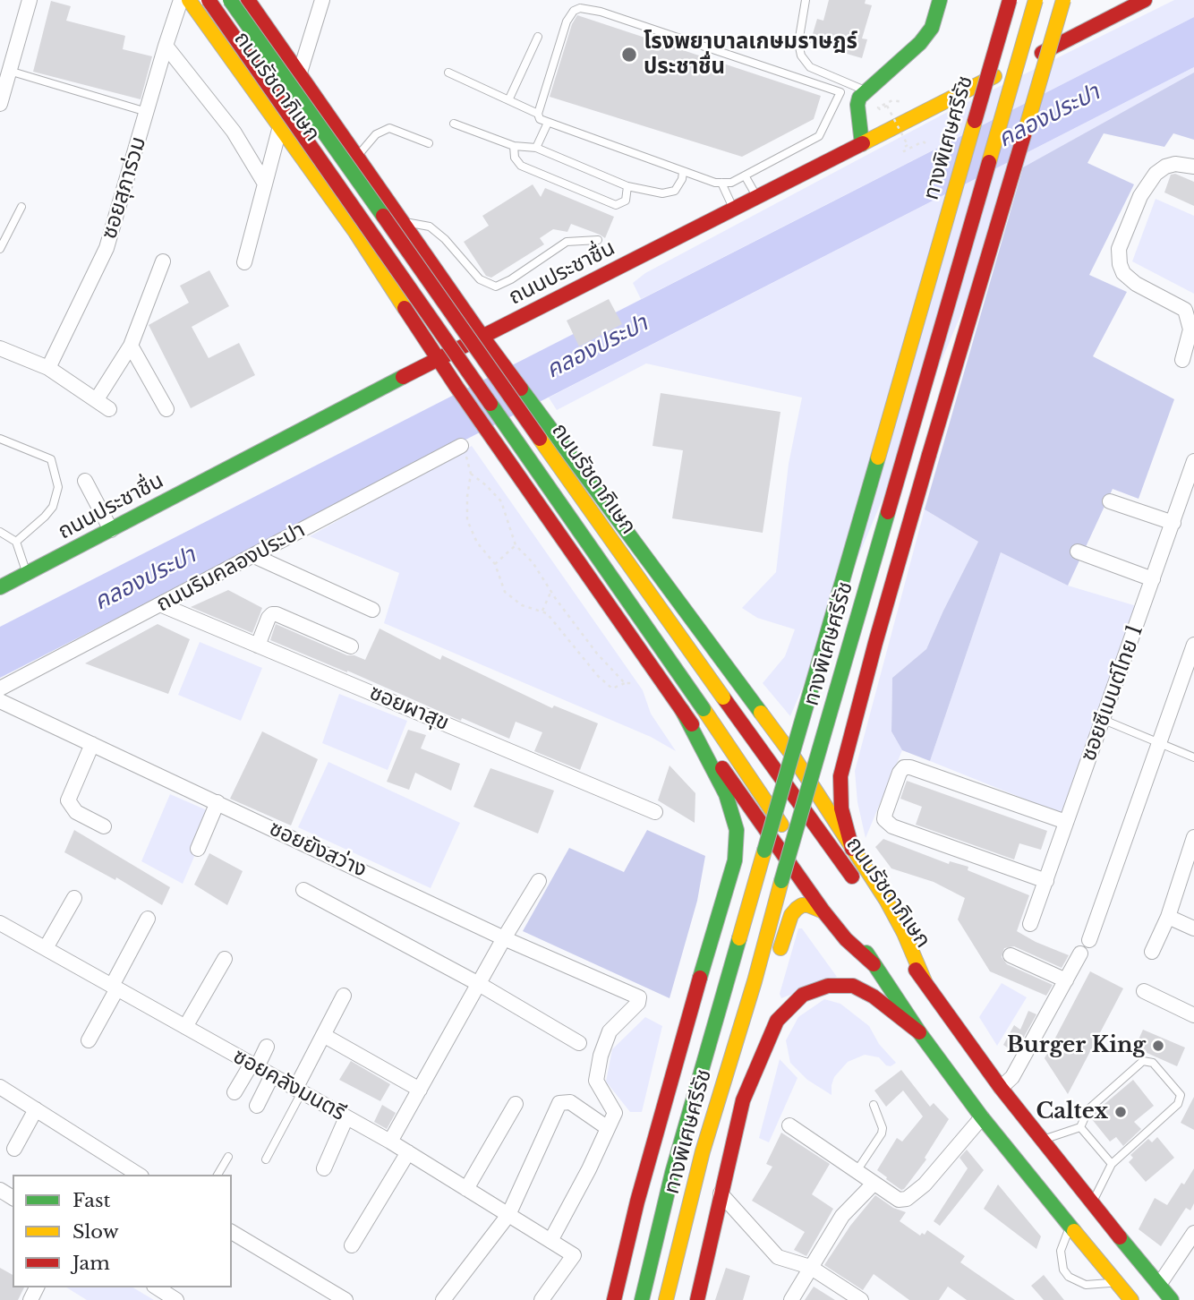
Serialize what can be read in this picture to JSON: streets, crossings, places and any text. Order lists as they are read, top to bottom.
{
  "streets": {
    "main road": ["ถนนรัชดาภิเษก", "ทางพิเศษศรีรัช", "ถนนประชาชื่น"],
    "street": [
      "ซอยสุภาร่วม",
      "ถนนริมคลองประปา",
      "ซอยซีเมนต์ไทย 1",
      "ซอยผาสุข",
      "ซอยยังสว่าง",
      "ซอยคลังมนตรี"
    ]
  },
  "crossings": [
    ["ถนนรัชดาภิเษก", "ถนนประชาชื่น"],
    ["ถนนริมคลองประปา", "ซอยผาสุข"],
    ["ถนนริมคลองประปา", "ซอยยังสว่าง"]
  ],
  "water": ["คลองประปา"],
  "places": ["โรงพยาบาลเกษมราษฎร์ ประชาชื่น", "Burger King", "Caltex"],
  "legend": ["Fast", "Slow", "Jam"]
}
